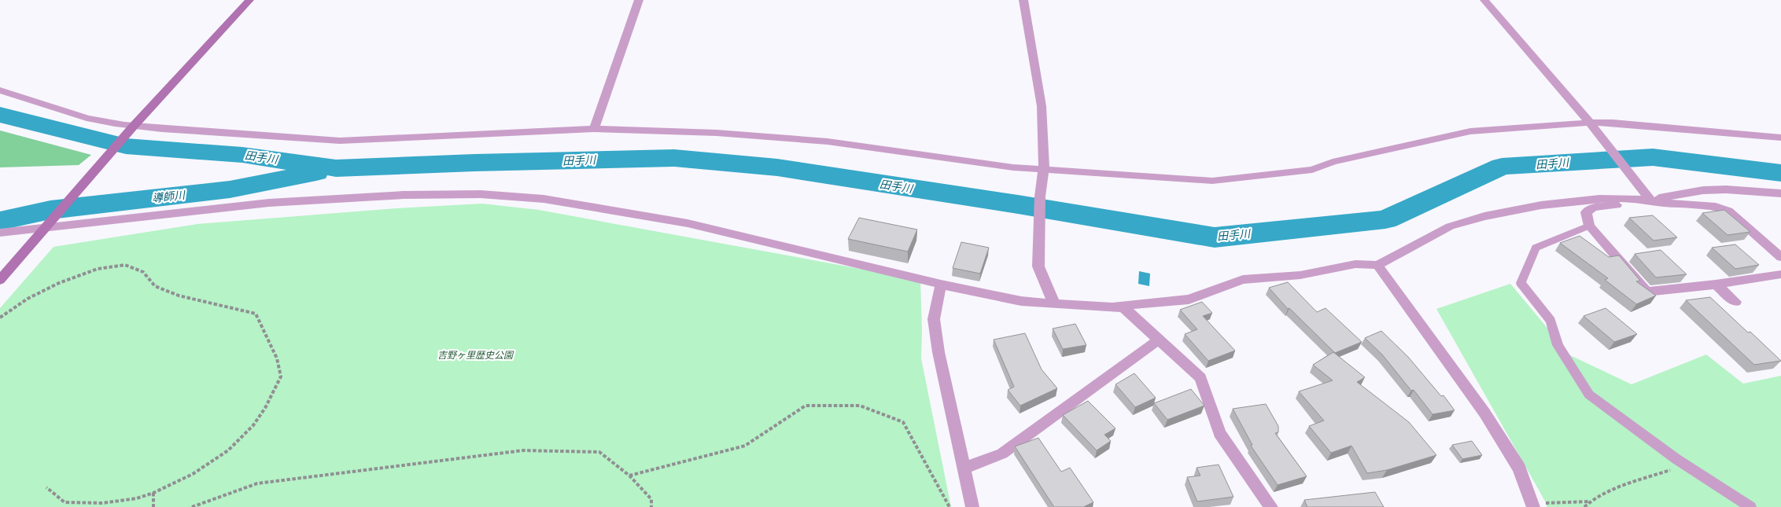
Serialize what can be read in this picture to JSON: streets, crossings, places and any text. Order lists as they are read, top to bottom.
{
  "water": ["田手川", "導師川"],
  "parks": ["吉野ヶ里歴史公園"]
}
